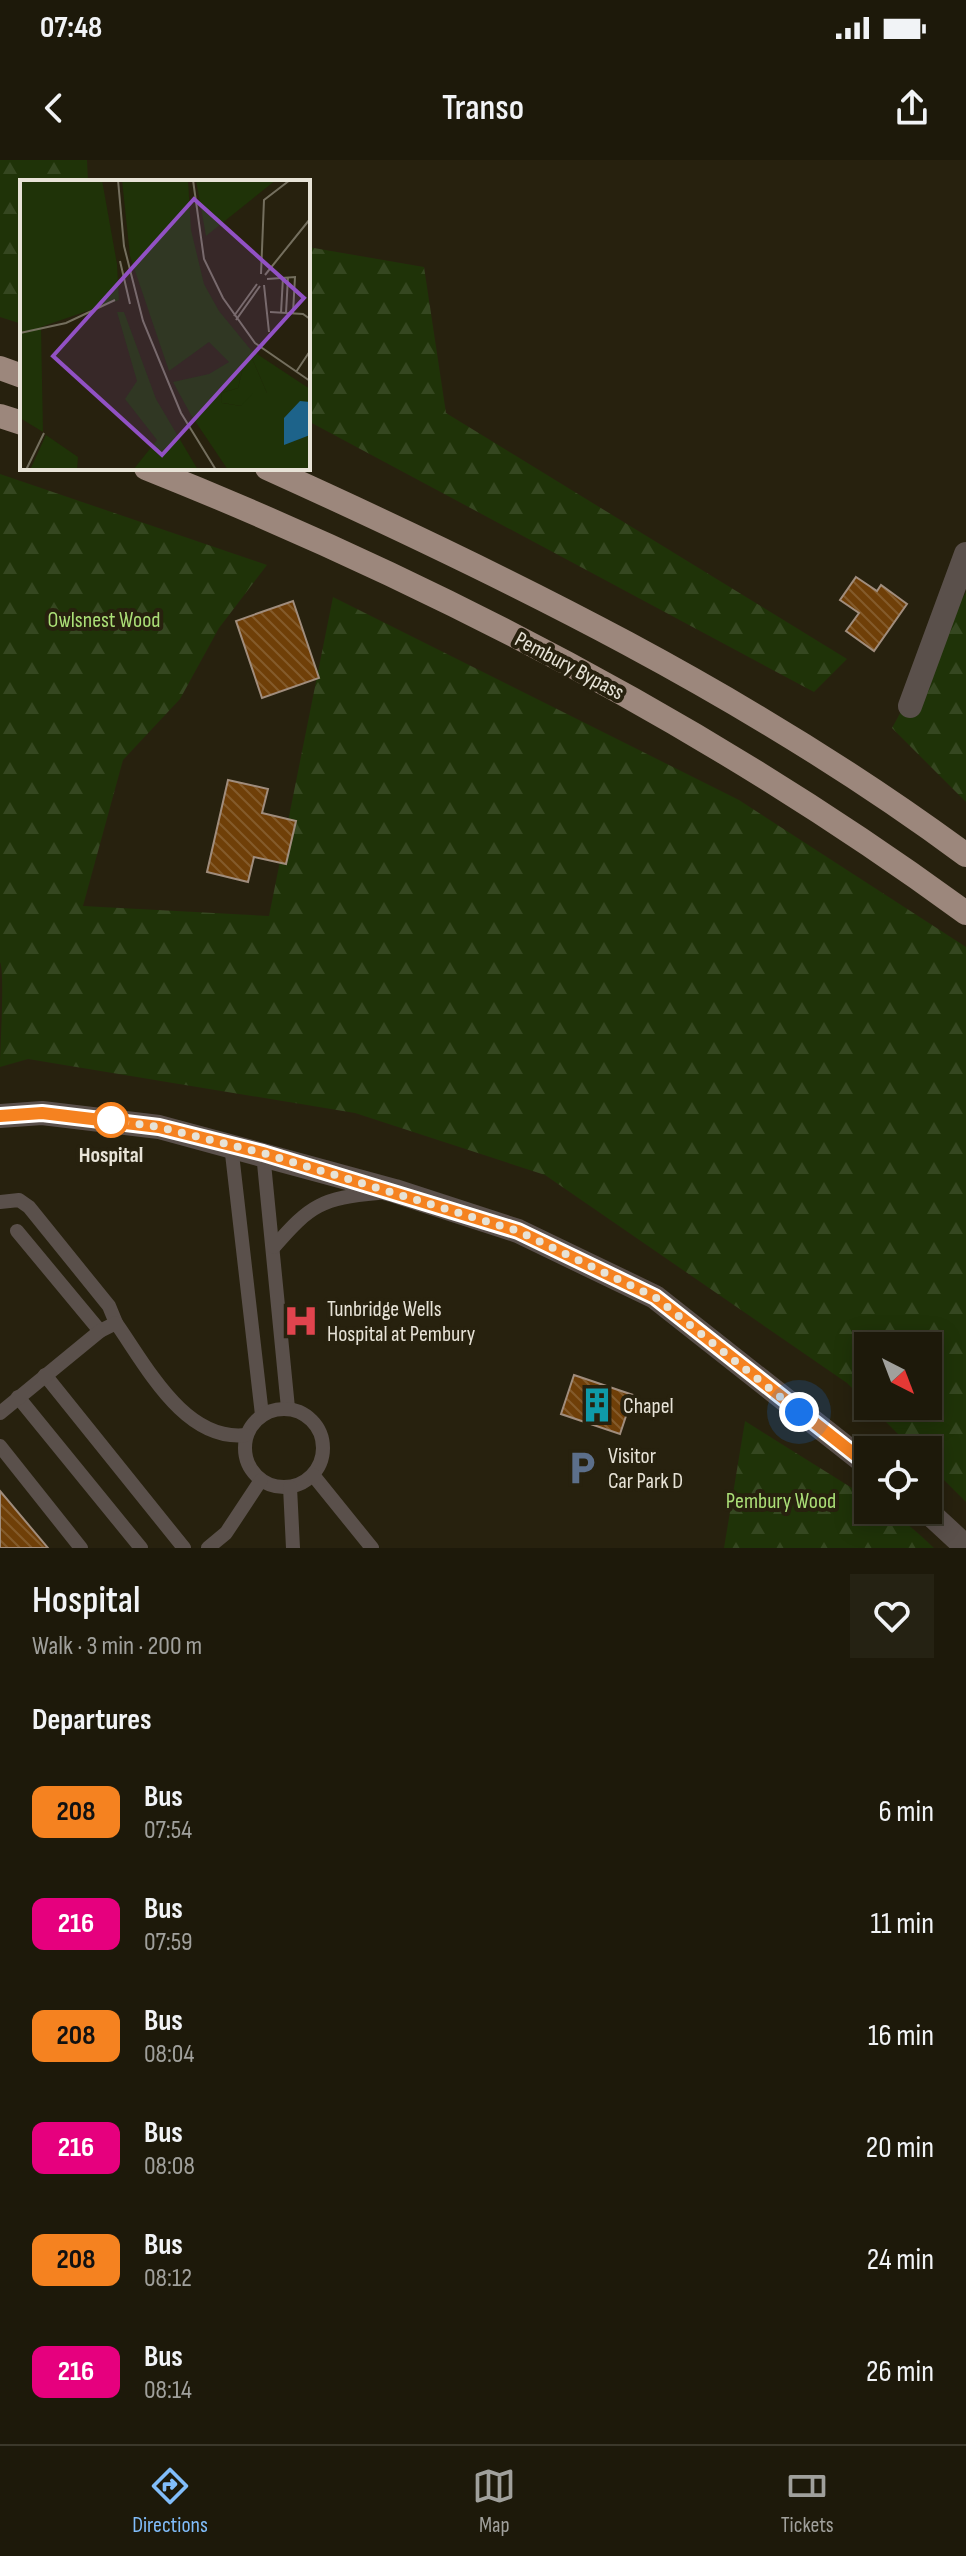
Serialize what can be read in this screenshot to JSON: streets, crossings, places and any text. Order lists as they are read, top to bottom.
{
  "streets": {
    "highway": ["Pembury Bypass"]
  },
  "parks": ["Owlsnest Wood", "Pembury Wood"],
  "places": {
    "other": ["Hospital"],
    "hospital": ["Tunbridge Wells Hospital at Pembury"],
    "building": ["Chapel"],
    "parking": ["Visitor Car Park D"]
  },
  "lines": ["bus line 208"],
  "north": "bottom right",
  "page": {
    "status": "07:48",
    "header": "Transo",
    "heading": [
      ["Hospital", "Walk · 3 min · 200 m"],
      "Departures"
    ],
    "list": [
      {
        "mark": "208",
        "name": "Bus",
        "note": "07:54",
        "value": "6 min"
      },
      {
        "mark": "216",
        "name": "Bus",
        "note": "07:59",
        "value": "11 min"
      },
      {
        "mark": "208",
        "name": "Bus",
        "note": "08:04",
        "value": "16 min"
      },
      {
        "mark": "216",
        "name": "Bus",
        "note": "08:08",
        "value": "20 min"
      },
      {
        "mark": "208",
        "name": "Bus",
        "note": "08:12",
        "value": "24 min"
      },
      {
        "mark": "216",
        "name": "Bus",
        "note": "08:14",
        "value": "26 min"
      }
    ],
    "tabs": ["Directions", "Map", "Tickets"]
  }
}
